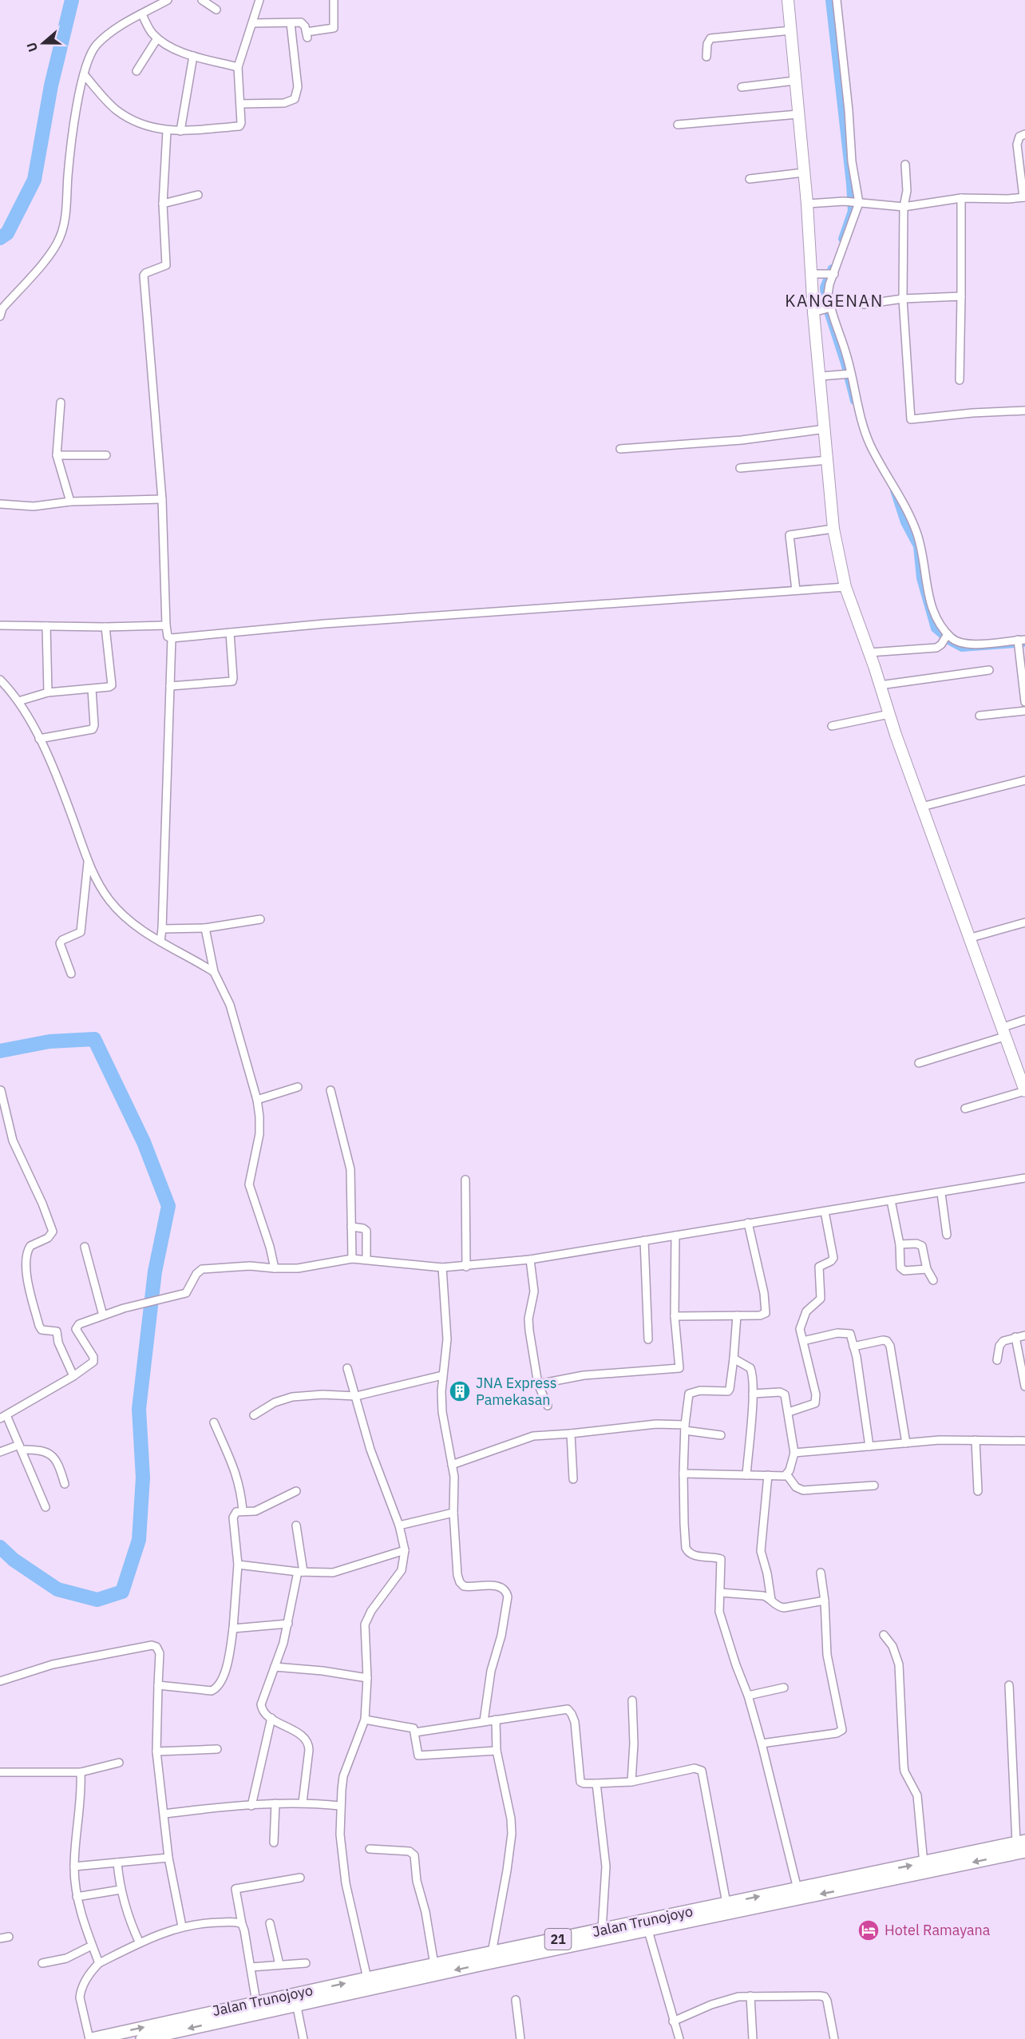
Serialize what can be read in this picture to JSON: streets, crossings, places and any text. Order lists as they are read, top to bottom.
{
  "streets": {
    "highway": ["Jalan Trunojoyo", "21"]
  },
  "districts": ["KANGENAN"],
  "places": {
    "building": ["JNA Express Pamekasan"],
    "hotel": ["Hotel Ramayana"]
  },
  "north": "left"
}
